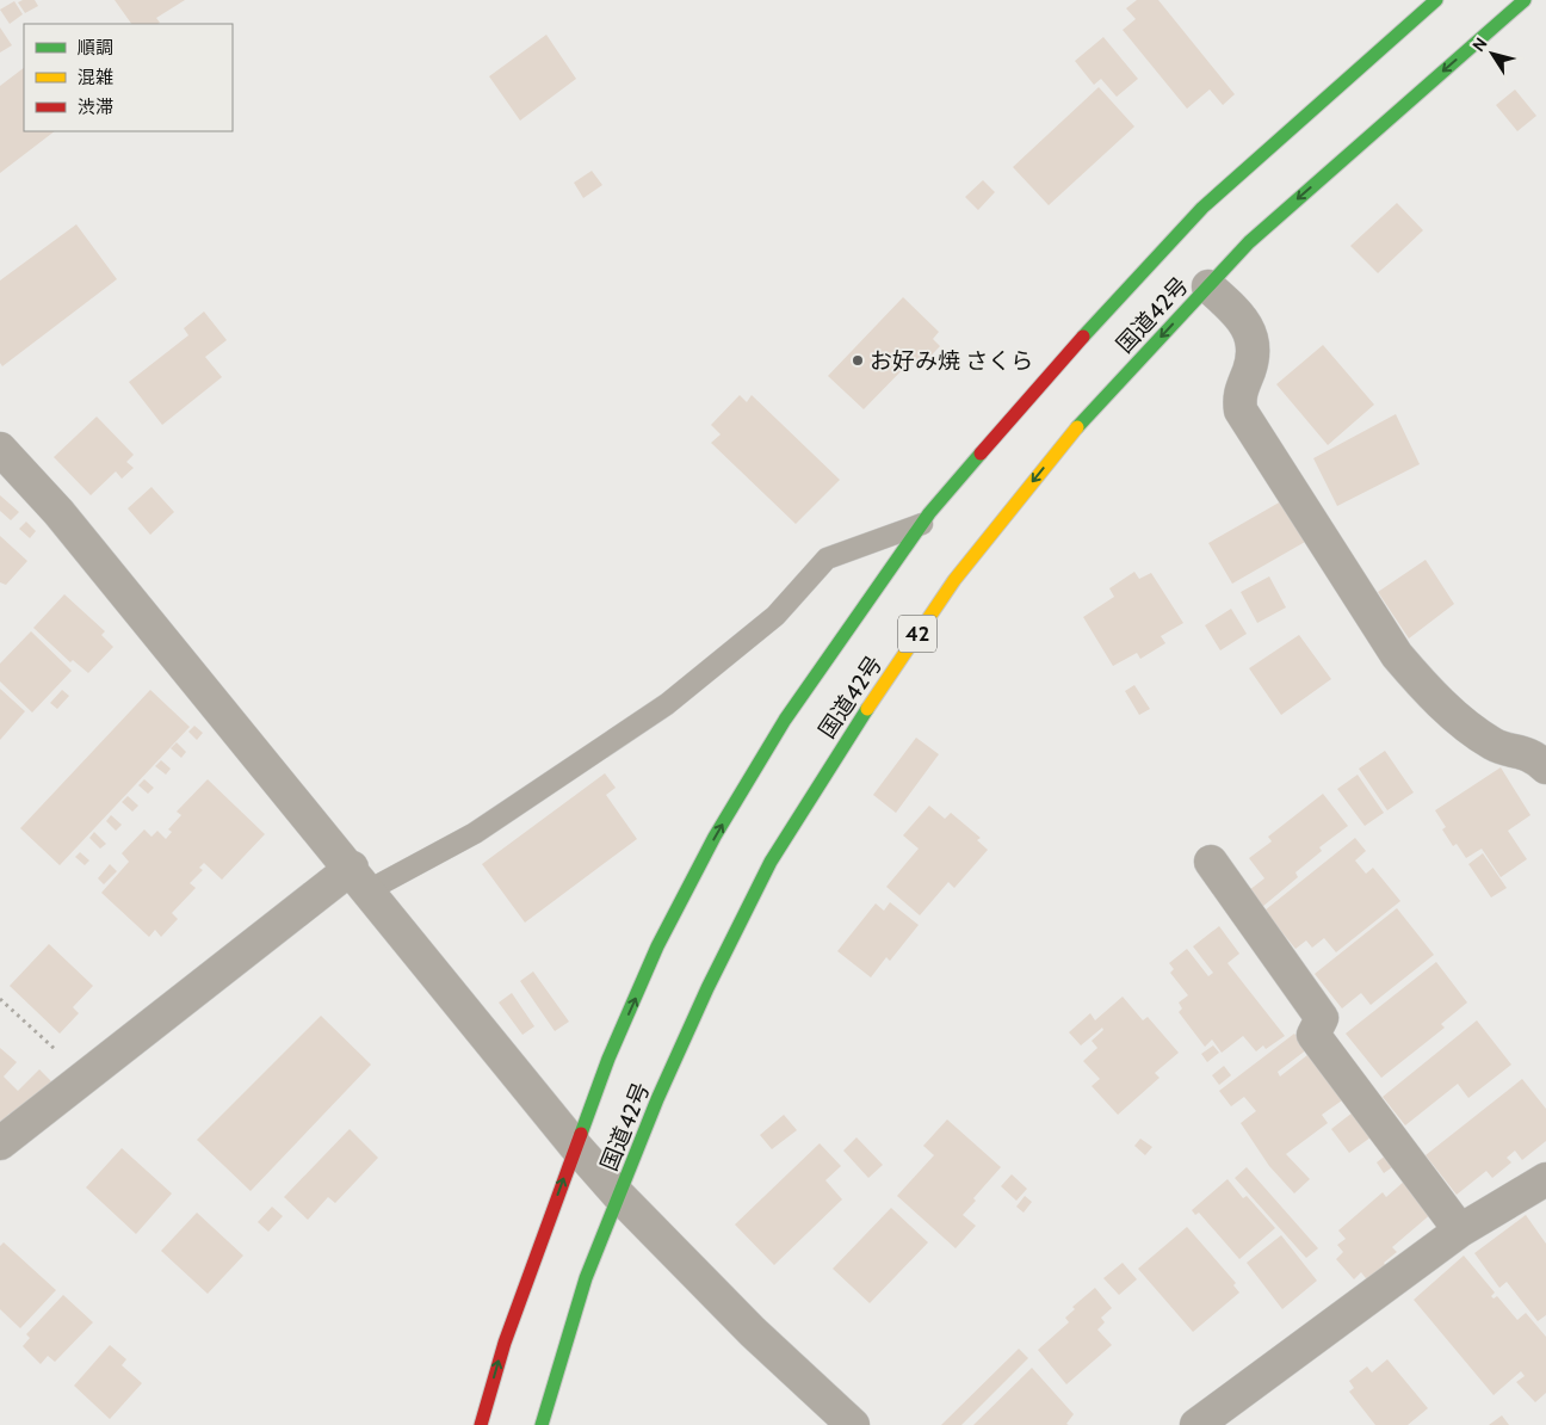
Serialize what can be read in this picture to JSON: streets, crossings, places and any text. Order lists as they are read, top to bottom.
{
  "streets": {
    "highway": ["国道42号", "42"]
  },
  "places": ["お好み焼 さくら"],
  "legend": ["順調", "混雑", "渋滞"],
  "north": "top left"
}
